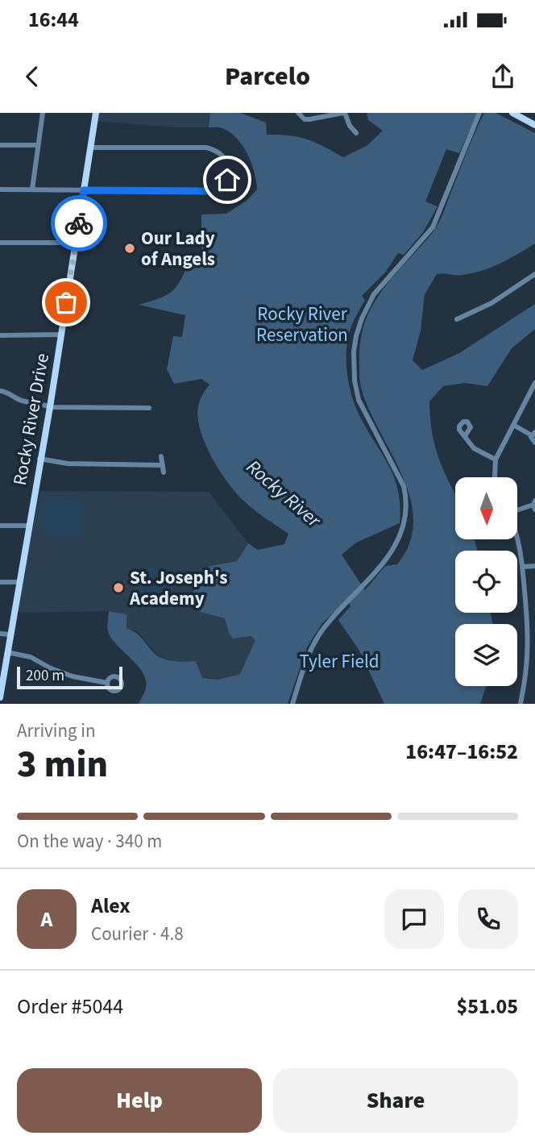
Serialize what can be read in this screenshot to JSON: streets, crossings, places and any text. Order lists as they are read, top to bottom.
{
  "streets": {
    "main road": ["Rocky River Drive"]
  },
  "water": ["Rocky River"],
  "parks": ["Rocky River Reservation", "Tyler Field"],
  "places": ["Our Lady of Angels", "St. Joseph's Academy"],
  "scale_bar": "200 m",
  "north": "bottom",
  "page": {
    "status": "16:44",
    "header": "Parcelo",
    "scale": "200 m",
    "heading": ["3 min", "Arriving in", "16:47–16:52"],
    "panel": [
      "Alex",
      "Courier · 4.8",
      "Order #5044",
      "$51.05"
    ],
    "bar": "On the way · 340 m",
    "round": "A",
    "buttons": ["Help", "Share"]
  }
}
